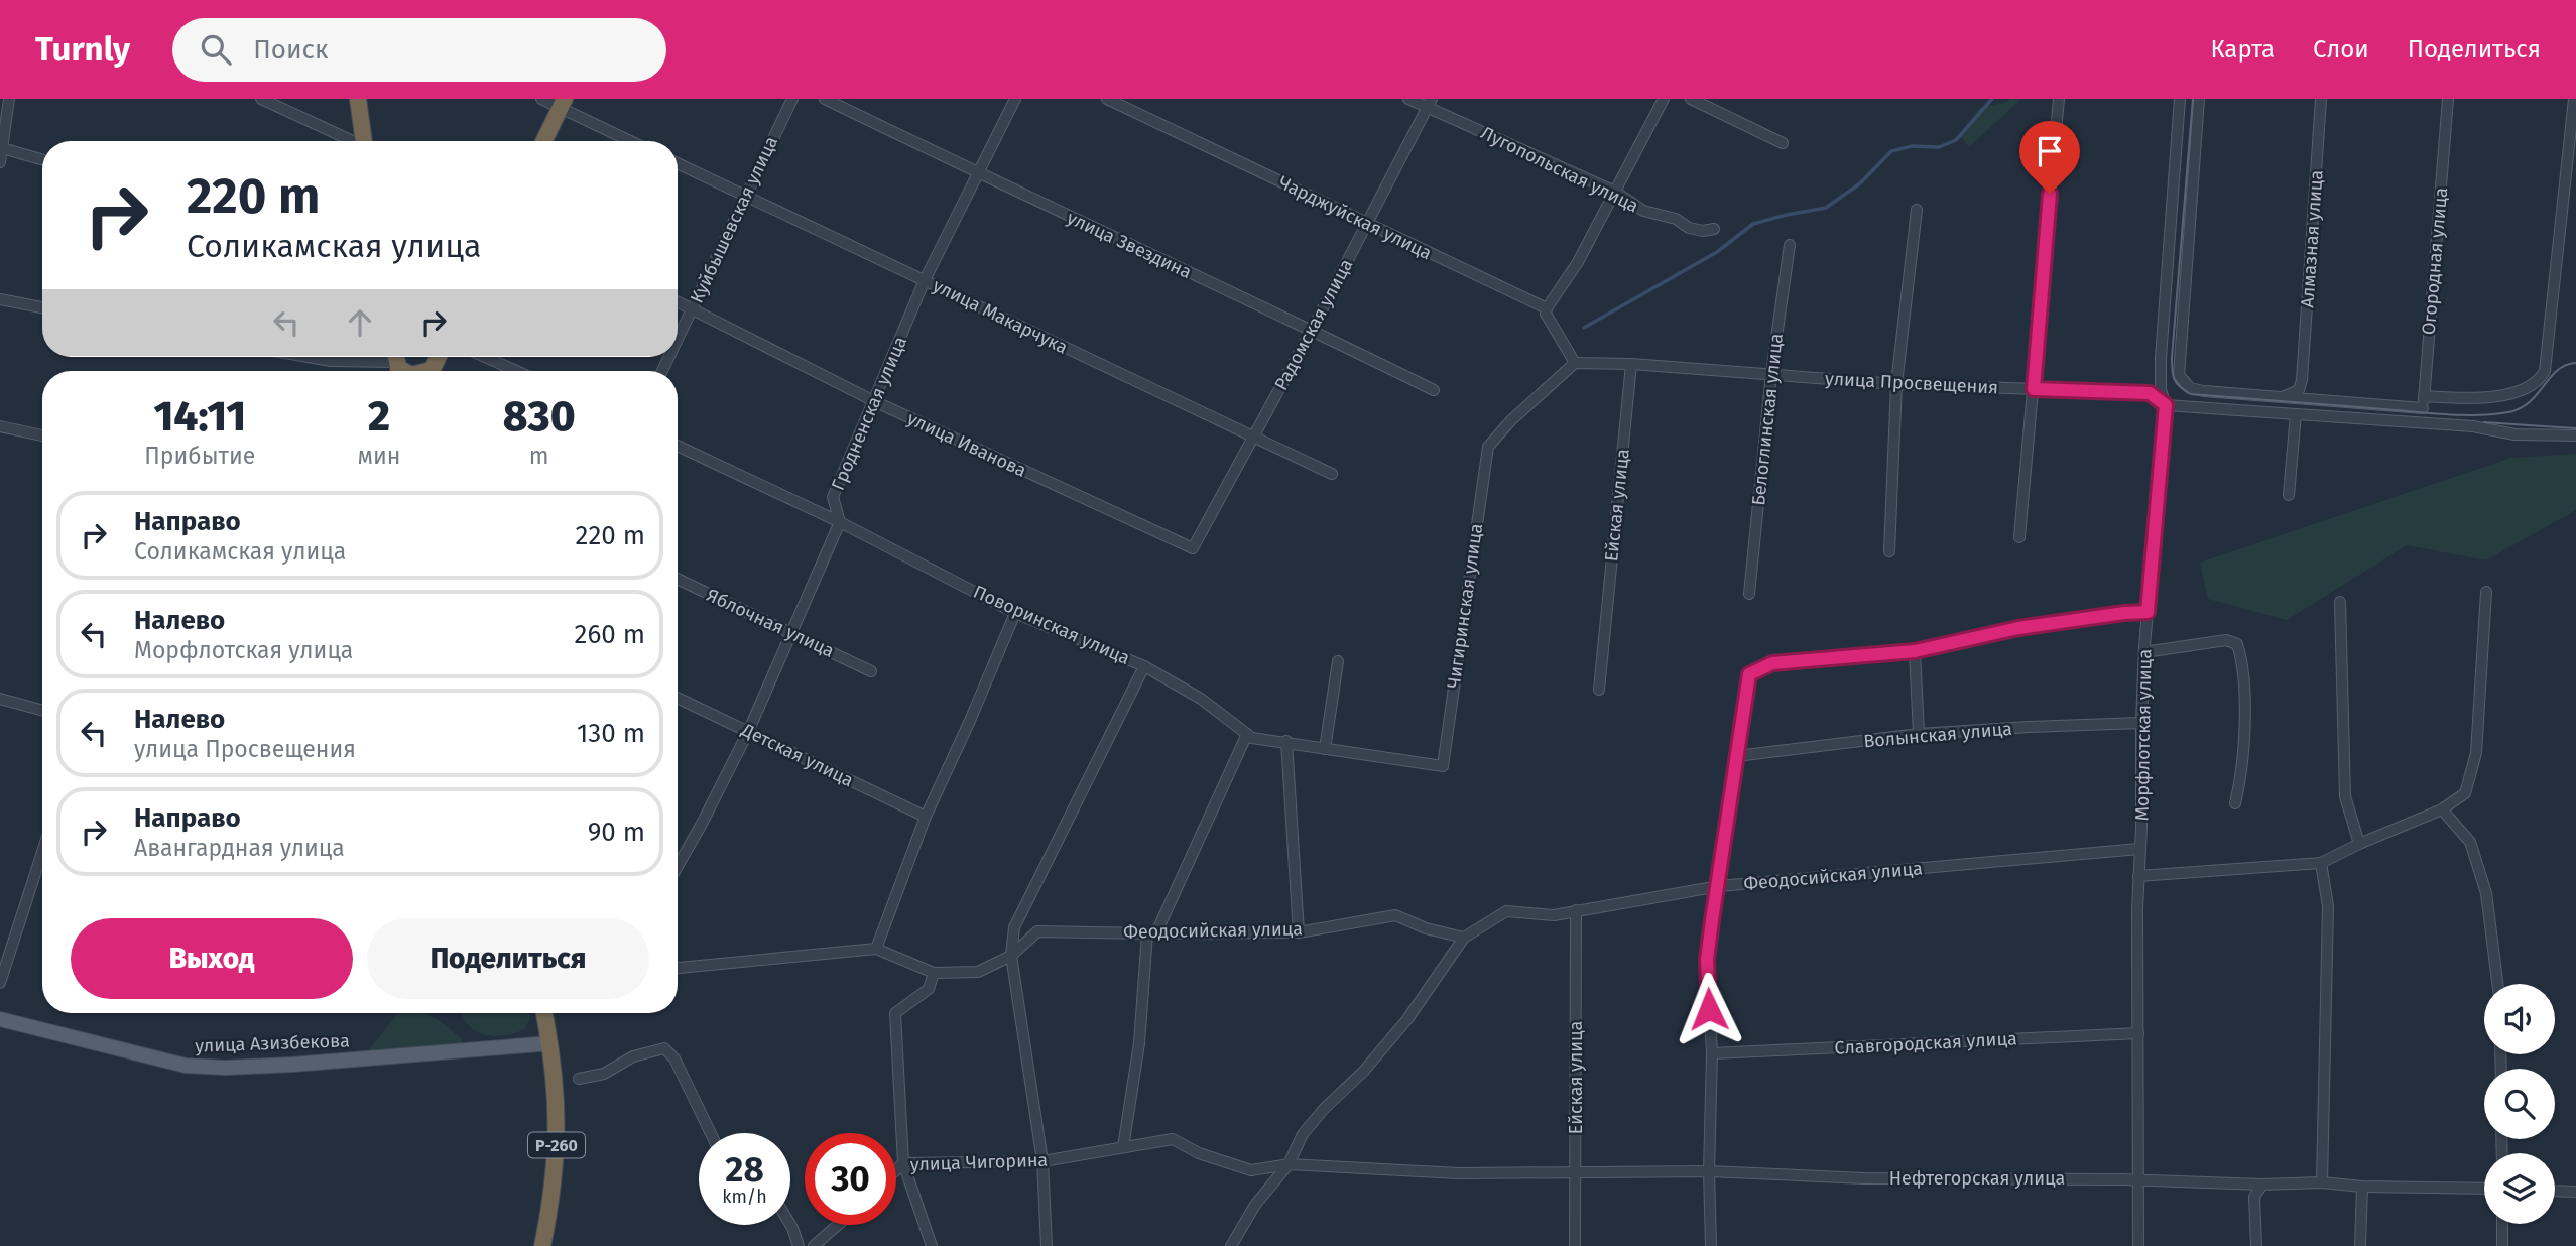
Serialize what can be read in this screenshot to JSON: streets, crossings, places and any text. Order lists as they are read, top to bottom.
{
  "streets": {
    "highway": ["Р-260"],
    "main road": ["улица Азизбекова"],
    "street": [
      "Лугопольская улица",
      "Чарджуйская улица",
      "Куйбышевская улица",
      "Алмазная улица",
      "улица Звездина",
      "Огородная улица",
      "улица Макарчука",
      "Радомская улица",
      "улица Просвещения",
      "Гродненская улица",
      "Белоглинская улица",
      "улица Иванова",
      "Ейская улица",
      "Чигиринская улица",
      "Яблочная улица",
      "Поворинская улица",
      "Волынская улица",
      "Морфлотская улица",
      "Детская улица",
      "Феодосийская улица",
      "Славгородская улица",
      "улица Чигорина",
      "Нефтегорская улица"
    ]
  },
  "crossings": [
    ["Лугопольская улица", "Радомская улица"],
    ["Чарджуйская улица", "Радомская улица"],
    ["Куйбышевская улица", "улица Макарчука"],
    ["Куйбышевская улица", "улица Иванова"],
    ["улица Звездина", "Радомская улица"],
    ["улица Звездина", "Гродненская улица"],
    ["Огородная улица", "улица Просвещения"],
    ["улица Макарчука", "Радомская улица"],
    ["улица Макарчука", "Гродненская улица"],
    ["Радомская улица", "улица Иванова"],
    ["улица Просвещения", "Белоглинская улица"],
    ["улица Просвещения", "Ейская улица"],
    ["улица Просвещения", "Чигиринская улица"],
    ["улица Просвещения", "Морфлотская улица"],
    ["Гродненская улица", "улица Иванова"],
    ["Гродненская улица", "Яблочная улица"],
    ["Гродненская улица", "Поворинская улица"],
    ["Гродненская улица", "Детская улица"],
    ["Ейская улица", "Феодосийская улица"],
    ["Ейская улица", "Нефтегорская улица"],
    ["Чигиринская улица", "Поворинская улица"],
    ["Волынская улица", "Морфлотская улица"],
    ["Морфлотская улица", "Феодосийская улица"],
    ["Морфлотская улица", "Славгородская улица"],
    ["Морфлотская улица", "Нефтегорская улица"],
    ["улица Азизбекова", "Р-260"],
    ["улица Чигорина", "Нефтегорская улица"]
  ],
  "page": {
    "header": "Turnly",
    "search": "Поиск",
    "nav": ["Карта", "Слои", "Поделиться"],
    "turn": ["220 m", "Соликамская улица"],
    "eta": [
      "14:11",
      "Прибытие",
      "2",
      "мин",
      "830",
      "m"
    ],
    "list": [
      {
        "name": "Направо",
        "note": "Соликамская улица",
        "value": "220 m"
      },
      {
        "name": "Налево",
        "note": "Морфлотская улица",
        "value": "260 m"
      },
      {
        "name": "Налево",
        "note": "улица Просвещения",
        "value": "130 m"
      },
      {
        "name": "Направо",
        "note": "Авангардная улица",
        "value": "90 m"
      }
    ],
    "buttons": ["Выход", "Поделиться"],
    "speed": "28 km/h",
    "limit": "30"
  }
}
